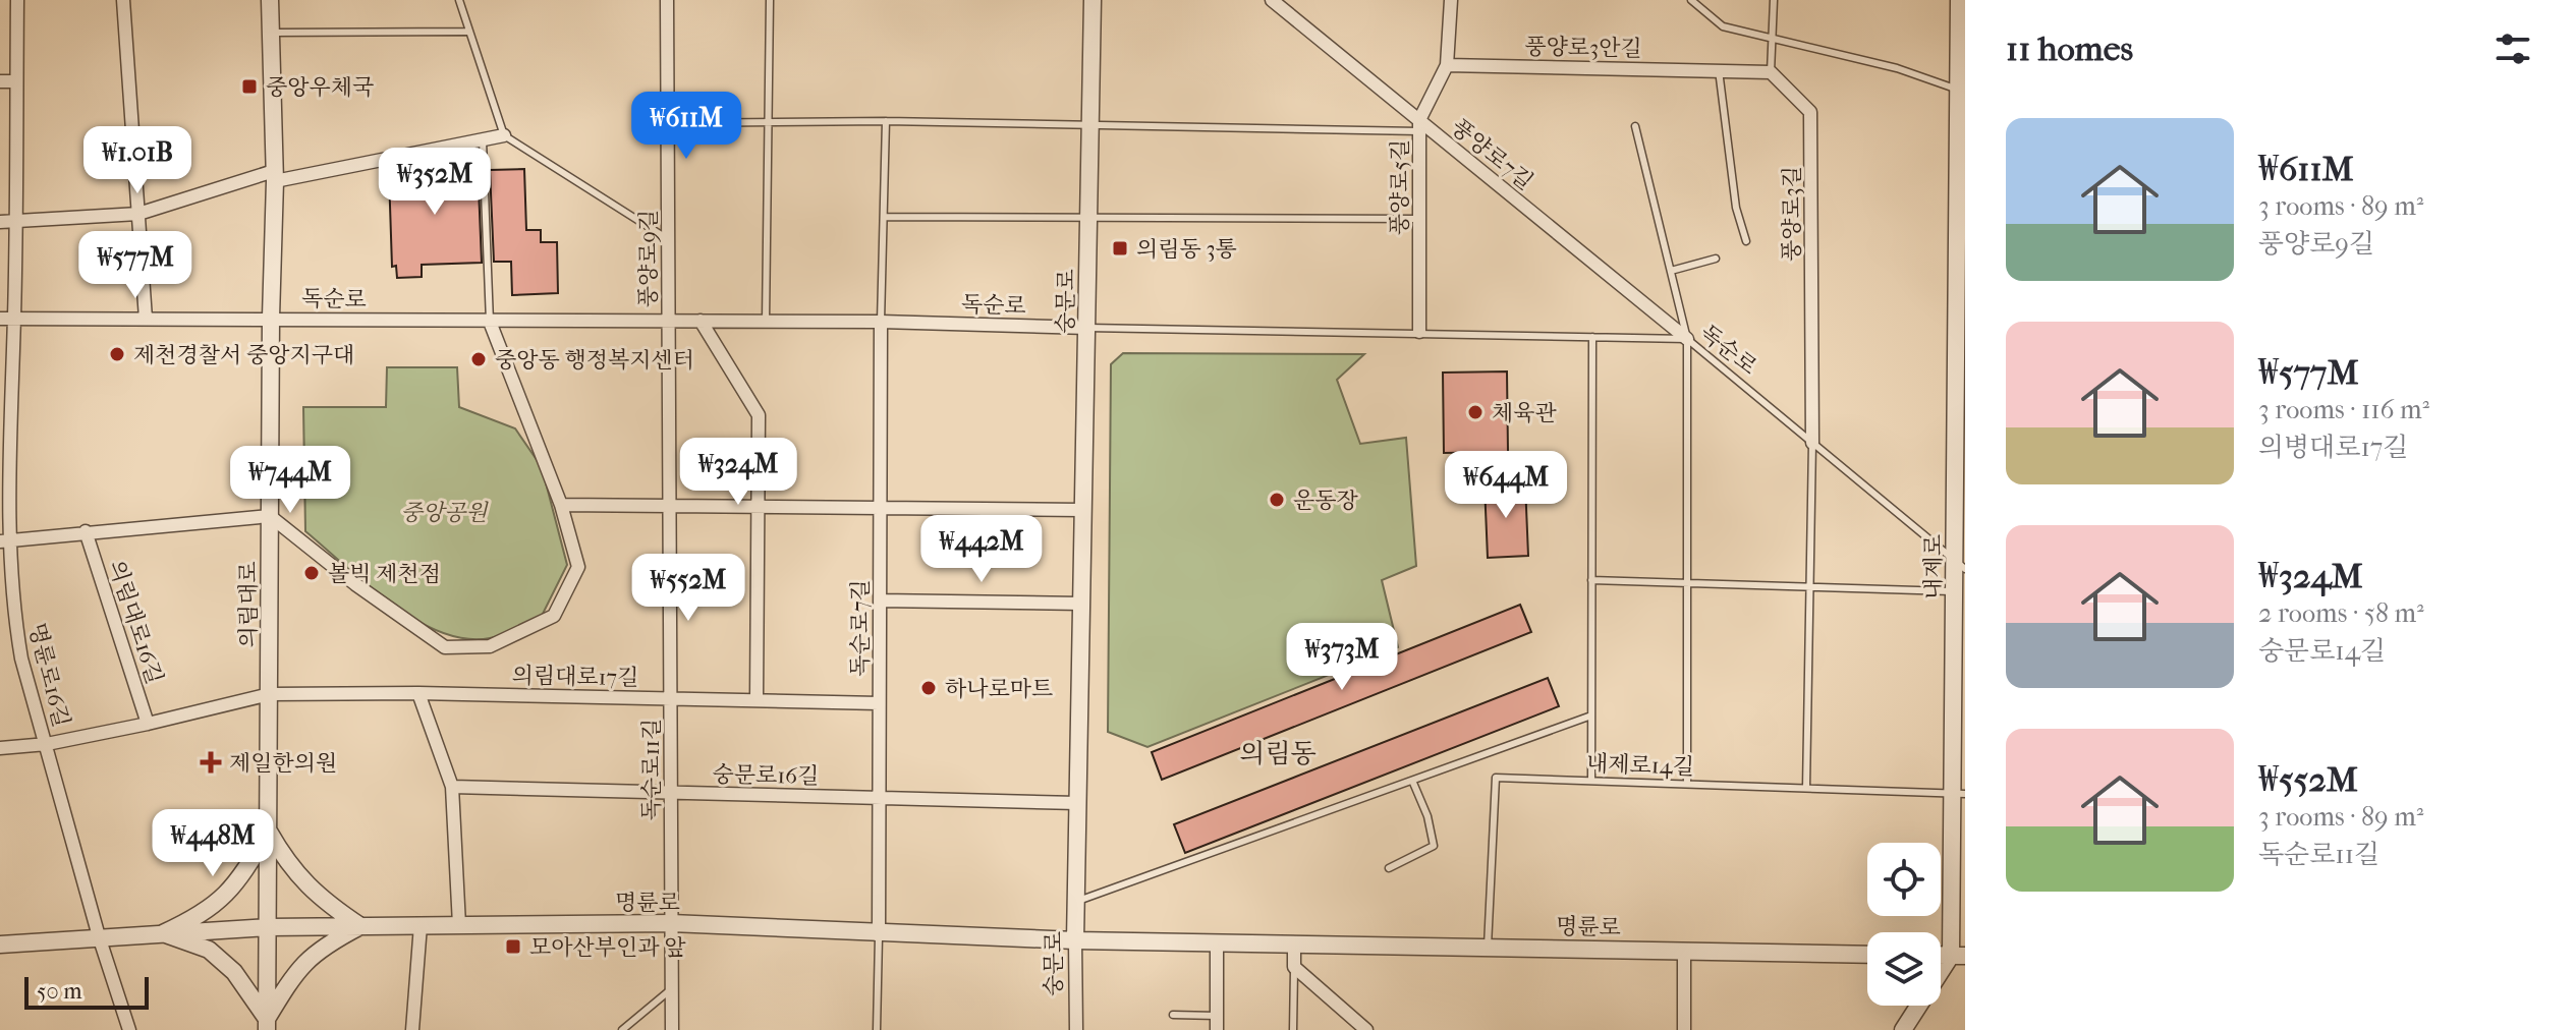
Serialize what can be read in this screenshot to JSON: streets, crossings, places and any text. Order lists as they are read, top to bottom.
{
  "streets": {
    "street": [
      "풍양로3안길",
      "풍양로7길",
      "풍양로5길",
      "풍양로3길",
      "풍양로9길",
      "독순로",
      "숭문로",
      "내제로",
      "의림대로",
      "의림대로16길",
      "독순로7길",
      "명륜로16길",
      "의림대로17길",
      "독순로11길",
      "숭문로16길",
      "명륜로"
    ],
    "lane": ["내제로14길"]
  },
  "crossings": [
    ["풍양로3안길", "풍양로5길"],
    ["풍양로3안길", "풍양로3길"],
    ["풍양로7길", "풍양로5길"],
    ["풍양로7길", "독순로"],
    ["풍양로5길", "독순로"],
    ["풍양로3길", "독순로"],
    ["풍양로9길", "독순로"],
    ["풍양로9길", "독순로11길"],
    ["독순로", "숭문로"],
    ["독순로", "내제로"],
    ["독순로", "의림대로"],
    ["독순로", "독순로7길"],
    ["독순로", "명륜로16길"],
    ["독순로", "독순로11길"],
    ["숭문로", "숭문로16길"],
    ["숭문로", "명륜로"],
    ["내제로", "내제로14길"],
    ["의림대로", "의림대로16길"],
    ["의림대로", "의림대로17길"],
    ["의림대로", "명륜로"],
    ["의림대로16길", "명륜로16길"],
    ["의림대로16길", "의림대로17길"],
    ["독순로7길", "의림대로17길"],
    ["독순로7길", "숭문로16길"],
    ["독순로7길", "명륜로"],
    ["명륜로16길", "의림대로17길"],
    ["명륜로16길", "명륜로"],
    ["의림대로17길", "독순로11길"],
    ["내제로14길", "명륜로"],
    ["독순로11길", "숭문로16길"],
    ["독순로11길", "명륜로"]
  ],
  "districts": ["의림동"],
  "parks": ["중앙공원"],
  "places": {
    "transit": ["중앙우체국", "의림동 3통", "모아산부인과 앞"],
    "other": [
      "제천경찰서 중앙지구대",
      "중앙동 행정복지센터",
      "체육관",
      "운동장",
      "볼빅 제천점",
      "하나로마트"
    ],
    "health": ["제일한의원"]
  },
  "scale_bar": "50 m",
  "page": {
    "heading": "11 homes",
    "price": [
      "₩611M",
      "₩1.01B",
      "₩352M",
      "₩577M",
      "₩324M",
      "₩744M",
      "₩644M",
      "₩442M",
      "₩552M",
      "₩373M",
      "₩448M"
    ],
    "list": [
      {
        "name": "₩611M",
        "note": "3 rooms · 89 m² · 풍양로9길"
      },
      {
        "name": "₩577M",
        "note": "3 rooms · 116 m² · 의병대로17길"
      },
      {
        "name": "₩324M",
        "note": "2 rooms · 58 m² · 숭문로14길"
      },
      {
        "name": "₩552M",
        "note": "3 rooms · 89 m² · 독순로11길"
      }
    ],
    "scale": "50 m"
  }
}
